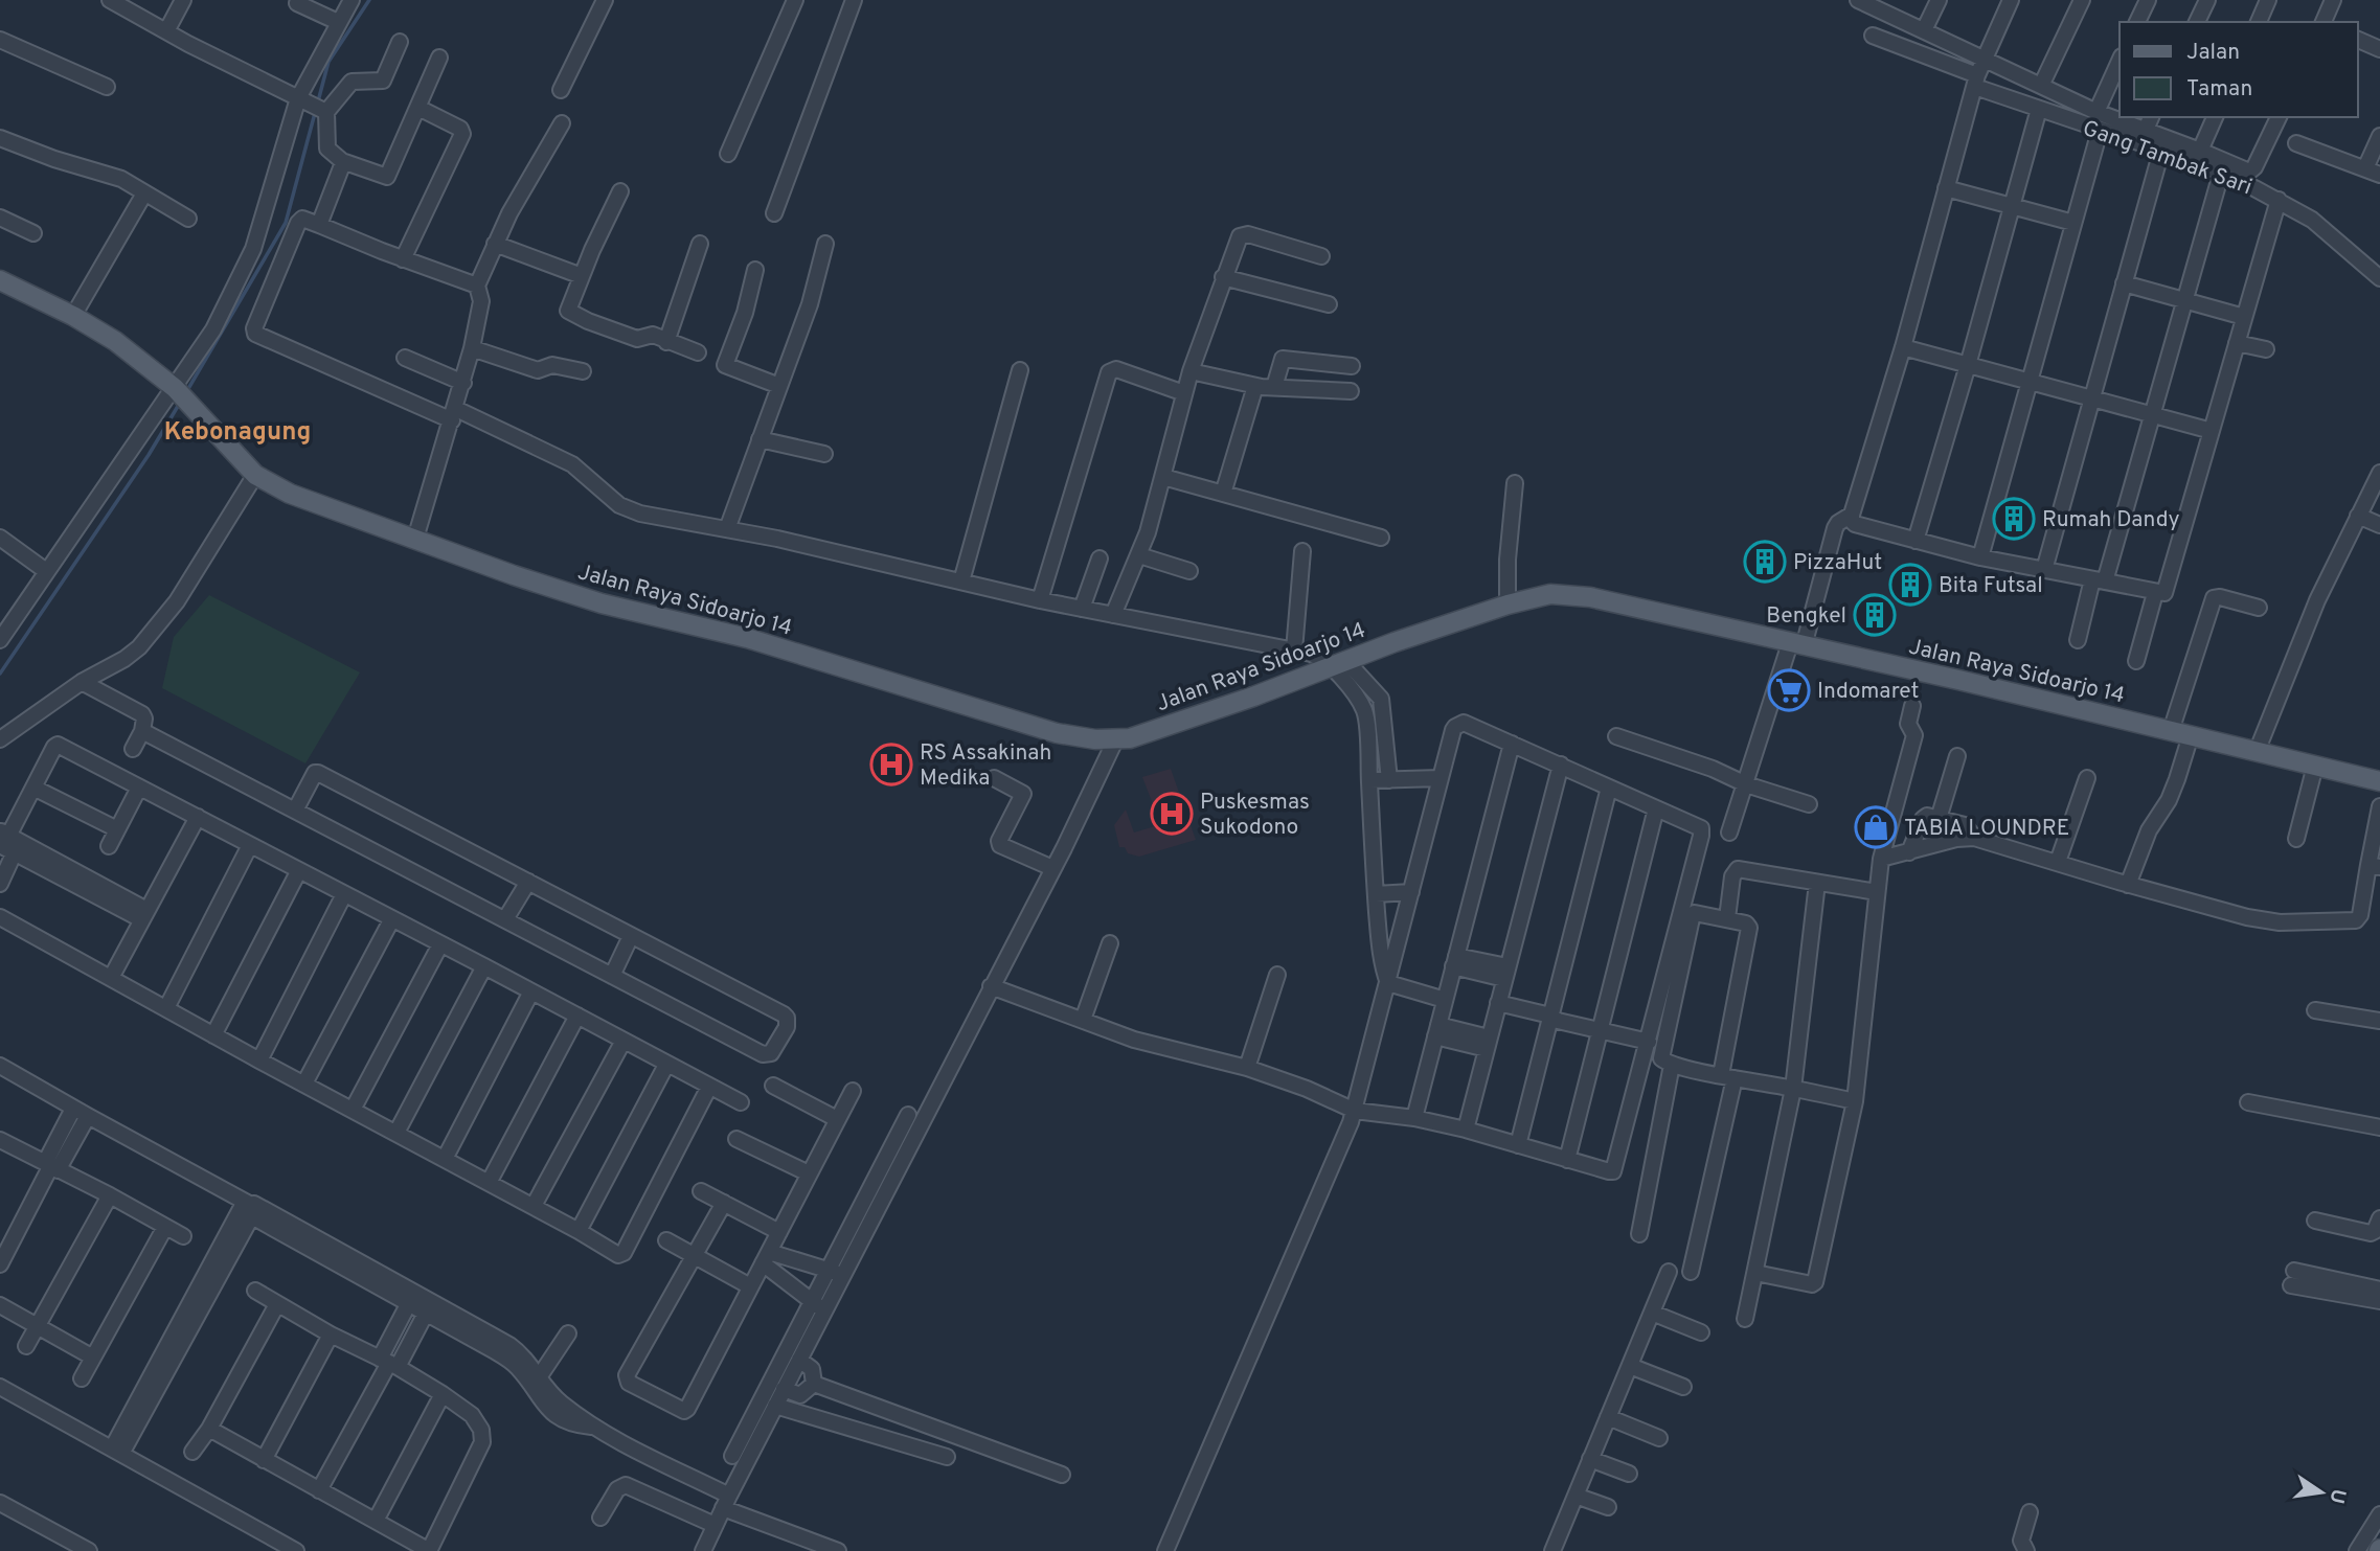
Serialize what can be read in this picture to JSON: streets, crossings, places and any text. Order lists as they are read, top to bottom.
{
  "streets": {
    "main road": ["Jalan Raya Sidoarjo 14"],
    "street": ["Gang Tambak Sari"]
  },
  "districts": ["Kebonagung"],
  "places": {
    "building": [
      "Rumah Dandy",
      "PizzaHut",
      "Bita Futsal",
      "Bengkel"
    ],
    "supermarket": ["Indomaret"],
    "hospital": ["RS Assakinah Medika", "Puskesmas Sukodono"],
    "shop": ["TABIA LOUNDRE"]
  },
  "legend": ["Jalan", "Taman"],
  "north": "right"
}
